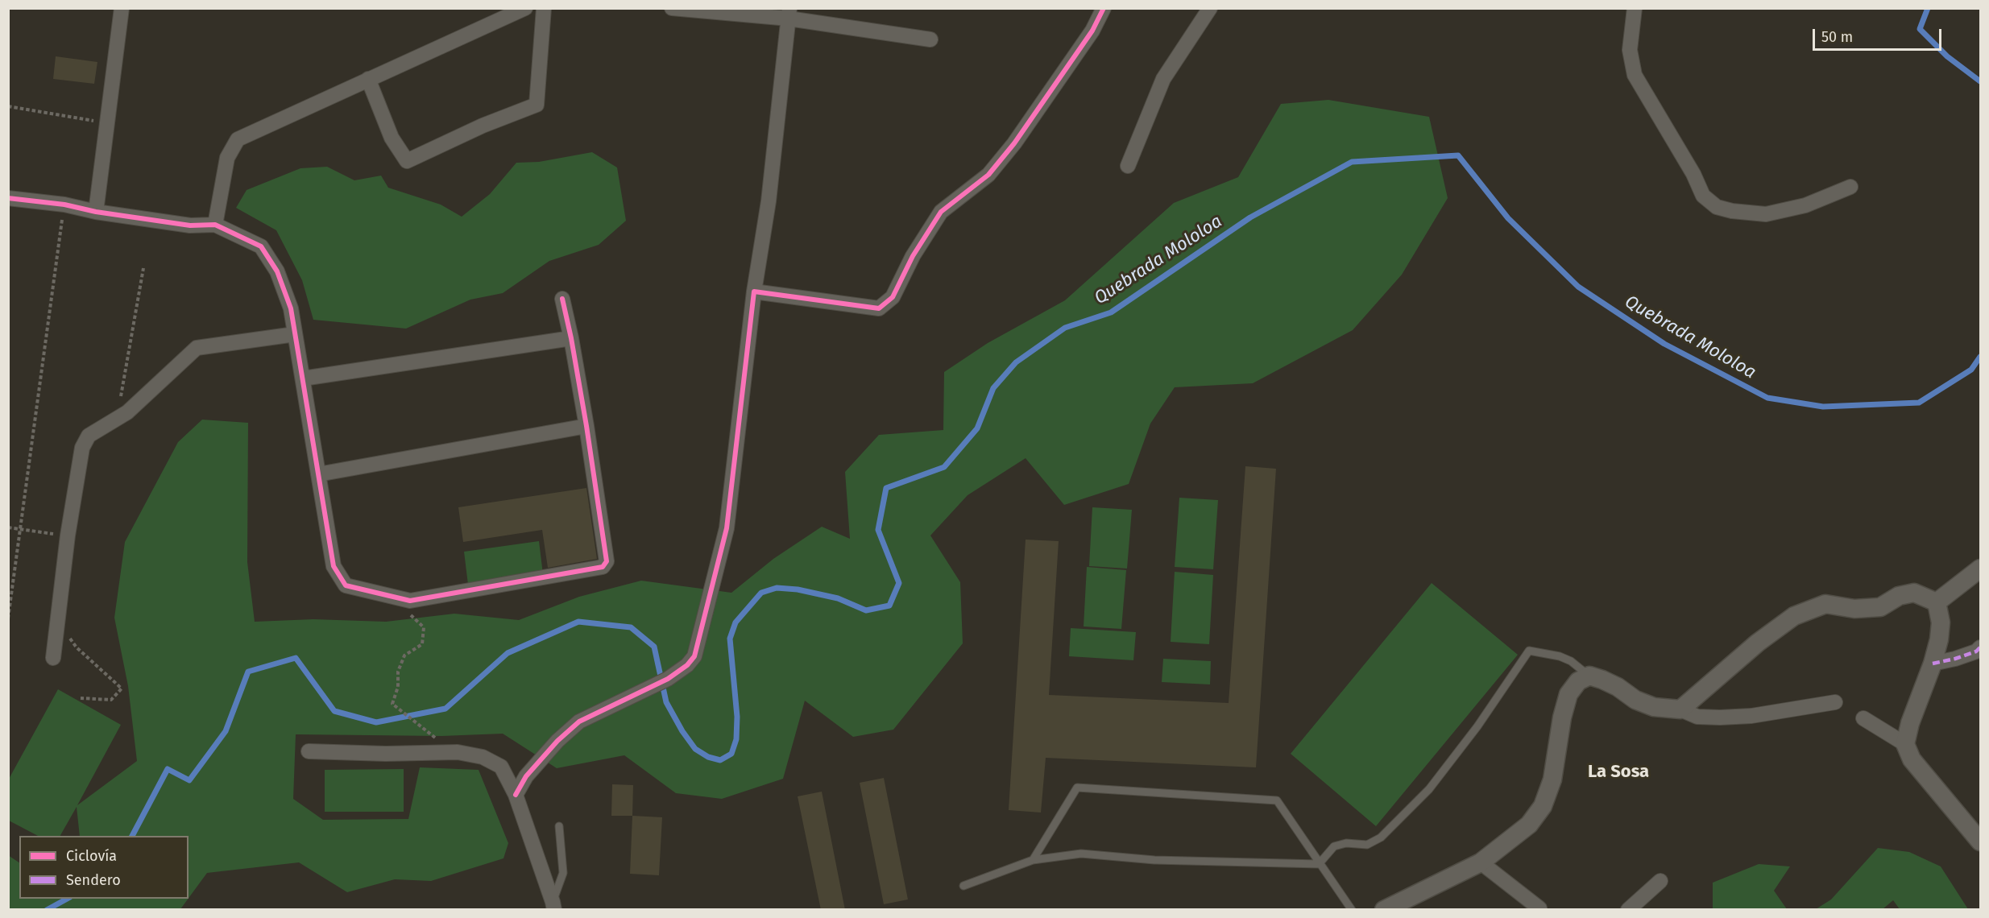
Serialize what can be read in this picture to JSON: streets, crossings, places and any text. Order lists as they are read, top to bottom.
{
  "districts": ["La Sosa"],
  "water": ["Quebrada Mololoa"],
  "legend": ["Ciclovía", "Sendero"],
  "scale_bar": "50 m"
}
